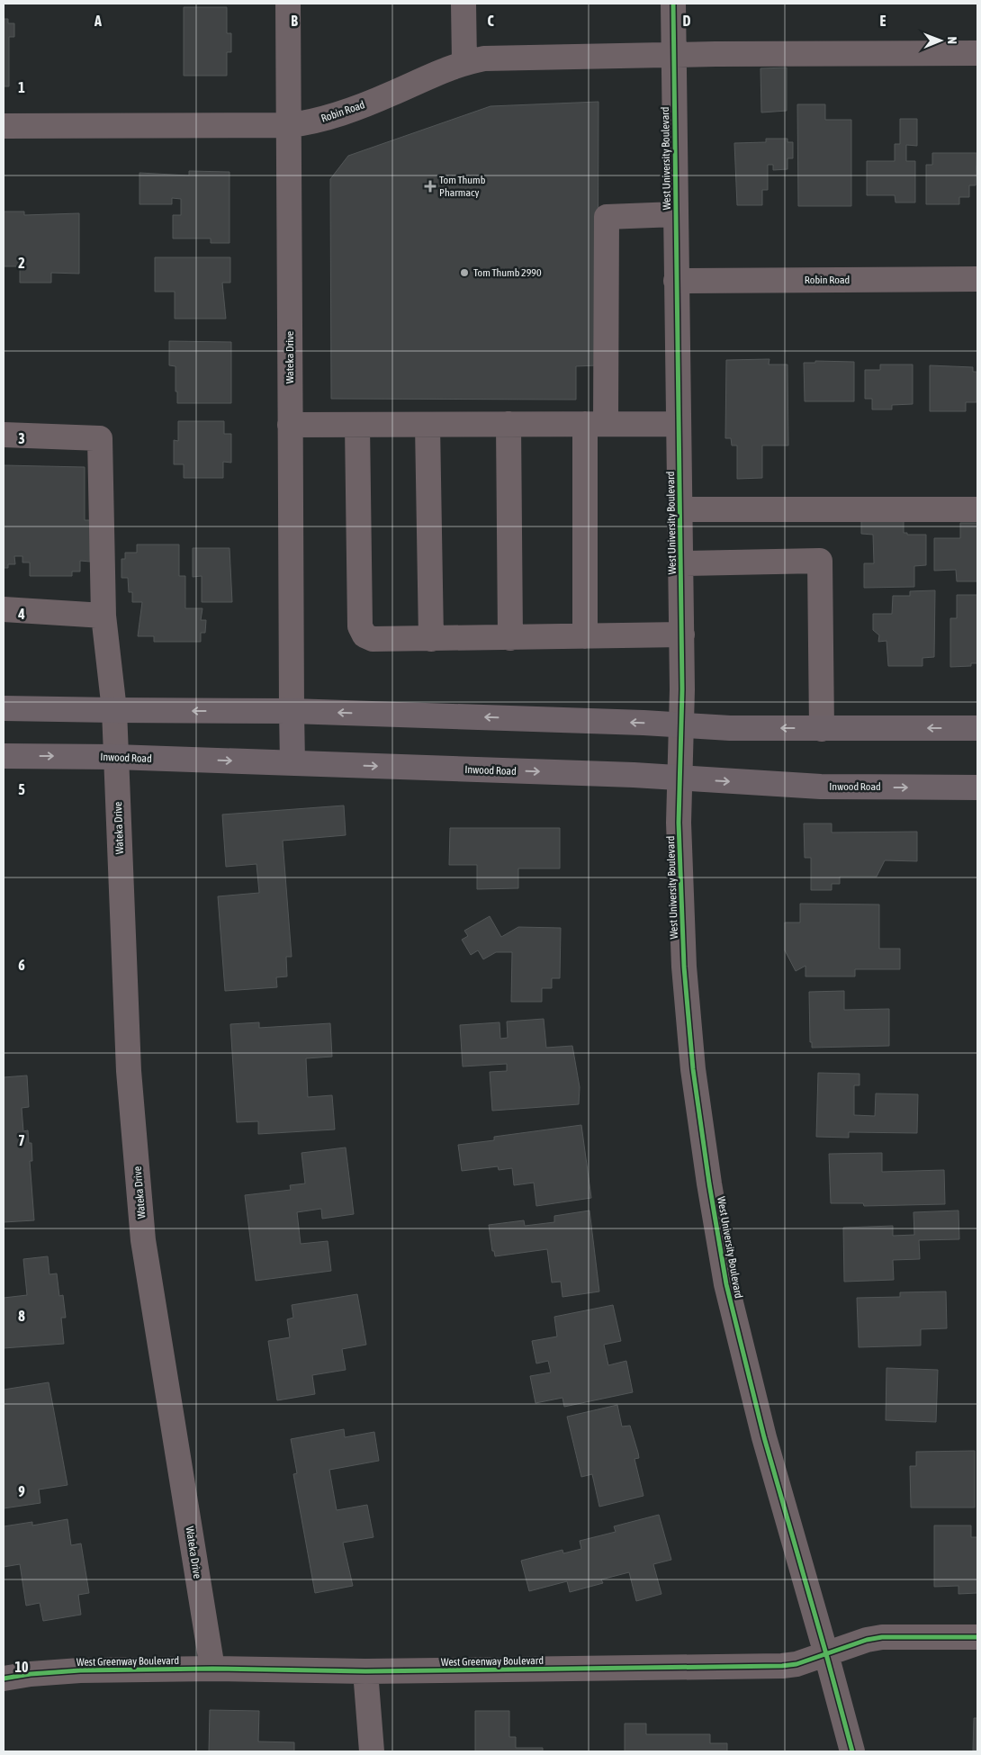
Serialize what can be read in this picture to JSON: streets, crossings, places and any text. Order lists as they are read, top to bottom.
{
  "streets": {
    "main road": ["Inwood Road"],
    "street": [
      "Robin Road",
      "West University Boulevard",
      "Wateka Drive",
      "West Greenway Boulevard"
    ]
  },
  "crossings": [
    ["Robin Road", "West University Boulevard"],
    ["Robin Road", "Wateka Drive"],
    ["West University Boulevard", "Inwood Road"],
    ["West University Boulevard", "West Greenway Boulevard"],
    ["Wateka Drive", "Inwood Road"],
    ["Wateka Drive", "West Greenway Boulevard"]
  ],
  "places": {
    "health": ["Tom Thumb Pharmacy"],
    "other": ["Tom Thumb 2990"]
  },
  "north": "right",
  "grid": {
    "columns": [
      "A",
      "B",
      "C",
      "D",
      "E"
    ],
    "rows": [
      "1",
      "2",
      "3",
      "4",
      "5",
      "6",
      "7",
      "8",
      "9",
      "10"
    ]
  }
}
